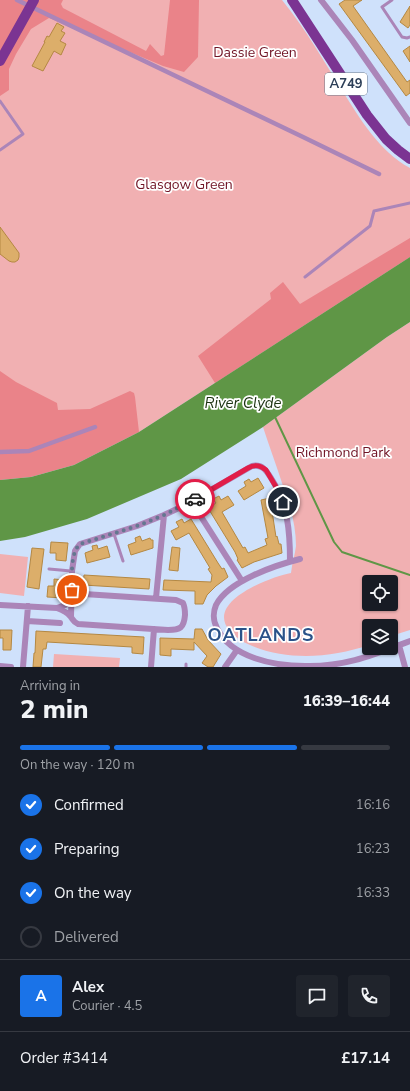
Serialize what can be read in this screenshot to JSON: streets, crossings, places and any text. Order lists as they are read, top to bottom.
{
  "streets": {
    "main road": ["A749"]
  },
  "districts": ["OATLANDS"],
  "water": ["River Clyde"],
  "parks": ["Dassie Green", "Glasgow Green", "Richmond Park"],
  "page": {
    "heading": ["2 min", "Arriving in", "16:39–16:44"],
    "panel": [
      "Alex",
      "Courier · 4.5",
      "Order #3414",
      "£17.14"
    ],
    "bar": "On the way · 120 m",
    "list": [
      ["Confirmed", "16:16"],
      ["Preparing", "16:23"],
      ["On the way", "16:33"],
      "Delivered"
    ],
    "round": "A"
  }
}
